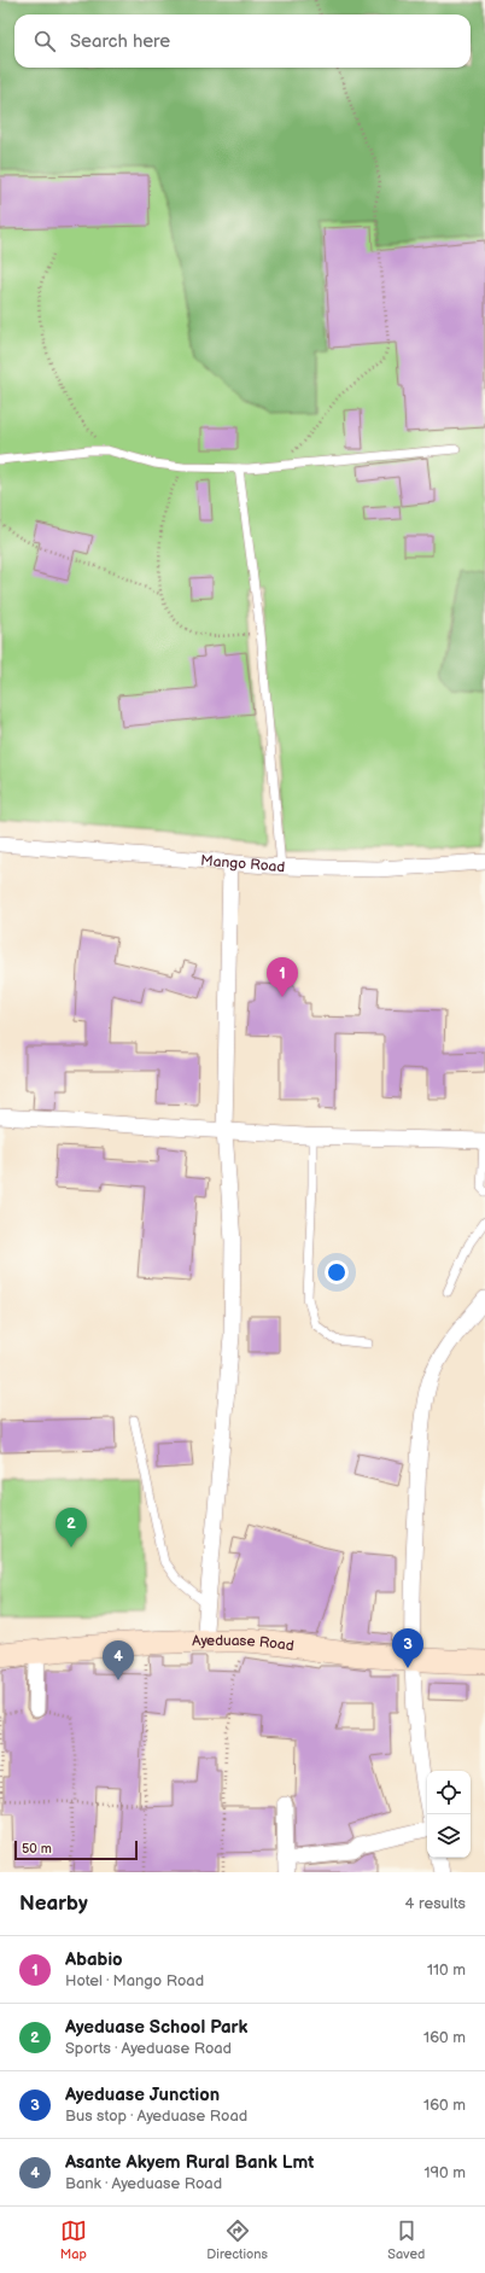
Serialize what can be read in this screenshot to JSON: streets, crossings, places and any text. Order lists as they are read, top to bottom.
{
  "streets": {
    "street": ["Mango Road", "Ayeduase Road"]
  },
  "scale_bar": "50 m",
  "page": {
    "search": "Search here",
    "pins": [
      "1",
      "2",
      "3",
      "4"
    ],
    "scale": "50 m",
    "heading": ["Nearby", "4 results"],
    "list": [
      {
        "mark": "1",
        "name": "Ababio",
        "note": "Hotel · Mango Road",
        "value": "110 m"
      },
      {
        "mark": "2",
        "name": "Ayeduase School Park",
        "note": "Sports · Ayeduase Road",
        "value": "160 m"
      },
      {
        "mark": "3",
        "name": "Ayeduase Junction",
        "note": "Bus stop · Ayeduase Road",
        "value": "160 m"
      },
      {
        "mark": "4",
        "name": "Asante Akyem Rural Bank Lmt",
        "note": "Bank · Ayeduase Road",
        "value": "190 m"
      }
    ],
    "nav": ["Map", "Directions", "Saved"]
  }
}
